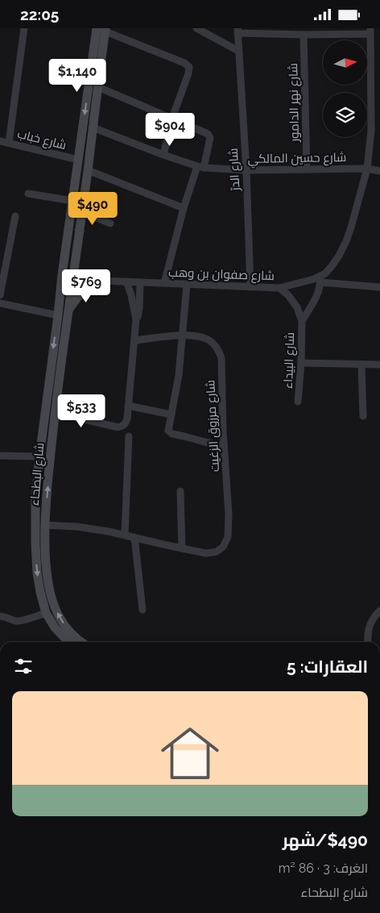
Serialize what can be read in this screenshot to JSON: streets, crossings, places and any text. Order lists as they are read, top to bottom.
{
  "streets": {
    "street": [
      "شارع نهر الدامور",
      "شارع خباب",
      "شارع حسين المالكي",
      "شارع الدرّ",
      "شارع صفوان بن وهب",
      "شارع البيداء",
      "شارع مرزوق الزغيت",
      "شارع البطحاء"
    ]
  },
  "crossings": [
    ["شارع نهر الدامور", "شارع حسين المالكي"],
    ["شارع نهر الدامور", "شارع الدرّ"],
    ["شارع خباب", "شارع البطحاء"],
    ["شارع حسين المالكي", "شارع الدرّ"],
    ["شارع حسين المالكي", "شارع صفوان بن وهب"],
    ["شارع حسين المالكي", "شارع البطحاء"],
    ["شارع الدرّ", "شارع صفوان بن وهب"],
    ["شارع صفوان بن وهب", "شارع البيداء"],
    ["شارع صفوان بن وهب", "شارع البطحاء"],
    ["شارع مرزوق الزغيت", "شارع البطحاء"]
  ],
  "north": "right",
  "page": {
    "status": "22:05",
    "price": [
      "$1,140",
      "$904",
      "$490",
      "$769",
      "$533"
    ],
    "heading": "العقارات: 5",
    "list": [
      {
        "name": "$490/شهر",
        "note": "الغرف: 3 · 86 m² · شارع البطحاء"
      }
    ]
  }
}
